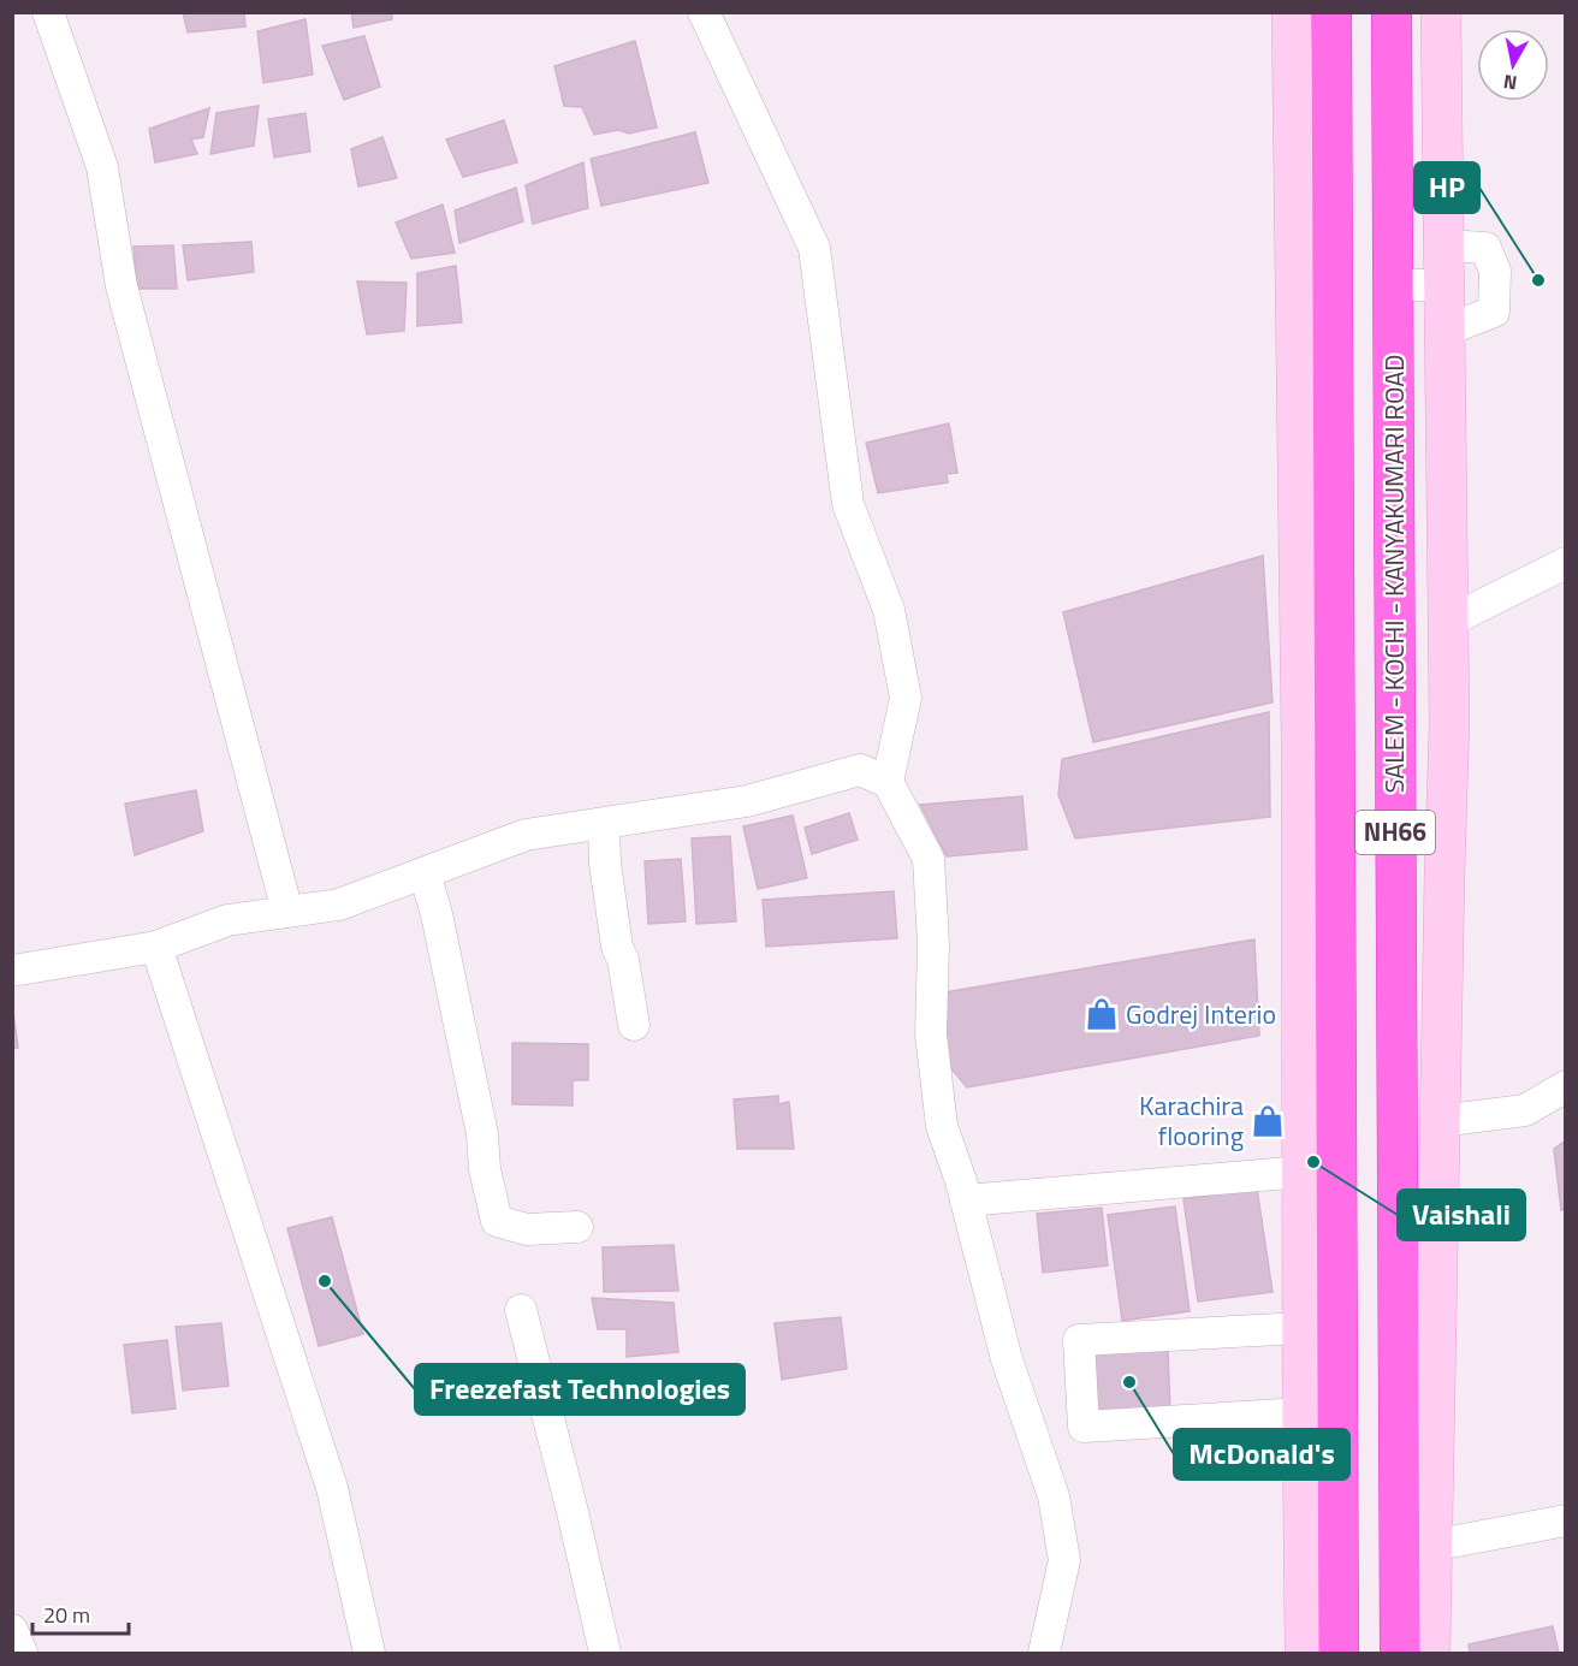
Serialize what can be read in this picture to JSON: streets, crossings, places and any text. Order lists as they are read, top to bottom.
{
  "streets": {
    "highway": ["SALEM - KOCHI - KANYAKUMARI ROAD", "NH66"]
  },
  "places": {
    "other": [
      "HP",
      "Vaishali",
      "Freezefast Technologies",
      "McDonald's"
    ],
    "shop": ["Godrej Interio", "Karachira flooring"]
  },
  "scale_bar": "20 m",
  "north": "bottom"
}
